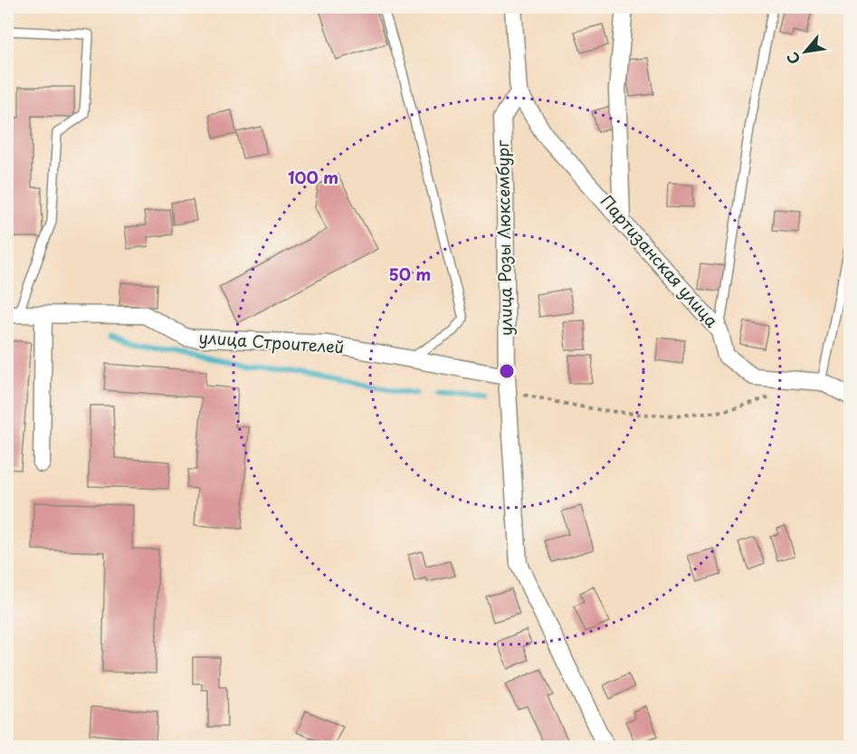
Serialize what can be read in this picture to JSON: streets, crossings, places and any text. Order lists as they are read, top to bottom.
{
  "streets": {
    "street": ["улица Розы Люксембург", "Партизанская улица", "улица Строителей"]
  },
  "crossings": [
    ["улица Розы Люксембург", "Партизанская улица"],
    ["улица Розы Люксембург", "улица Строителей"]
  ],
  "north": "bottom left",
  "rings": ["100 m", "50 m"]
}
